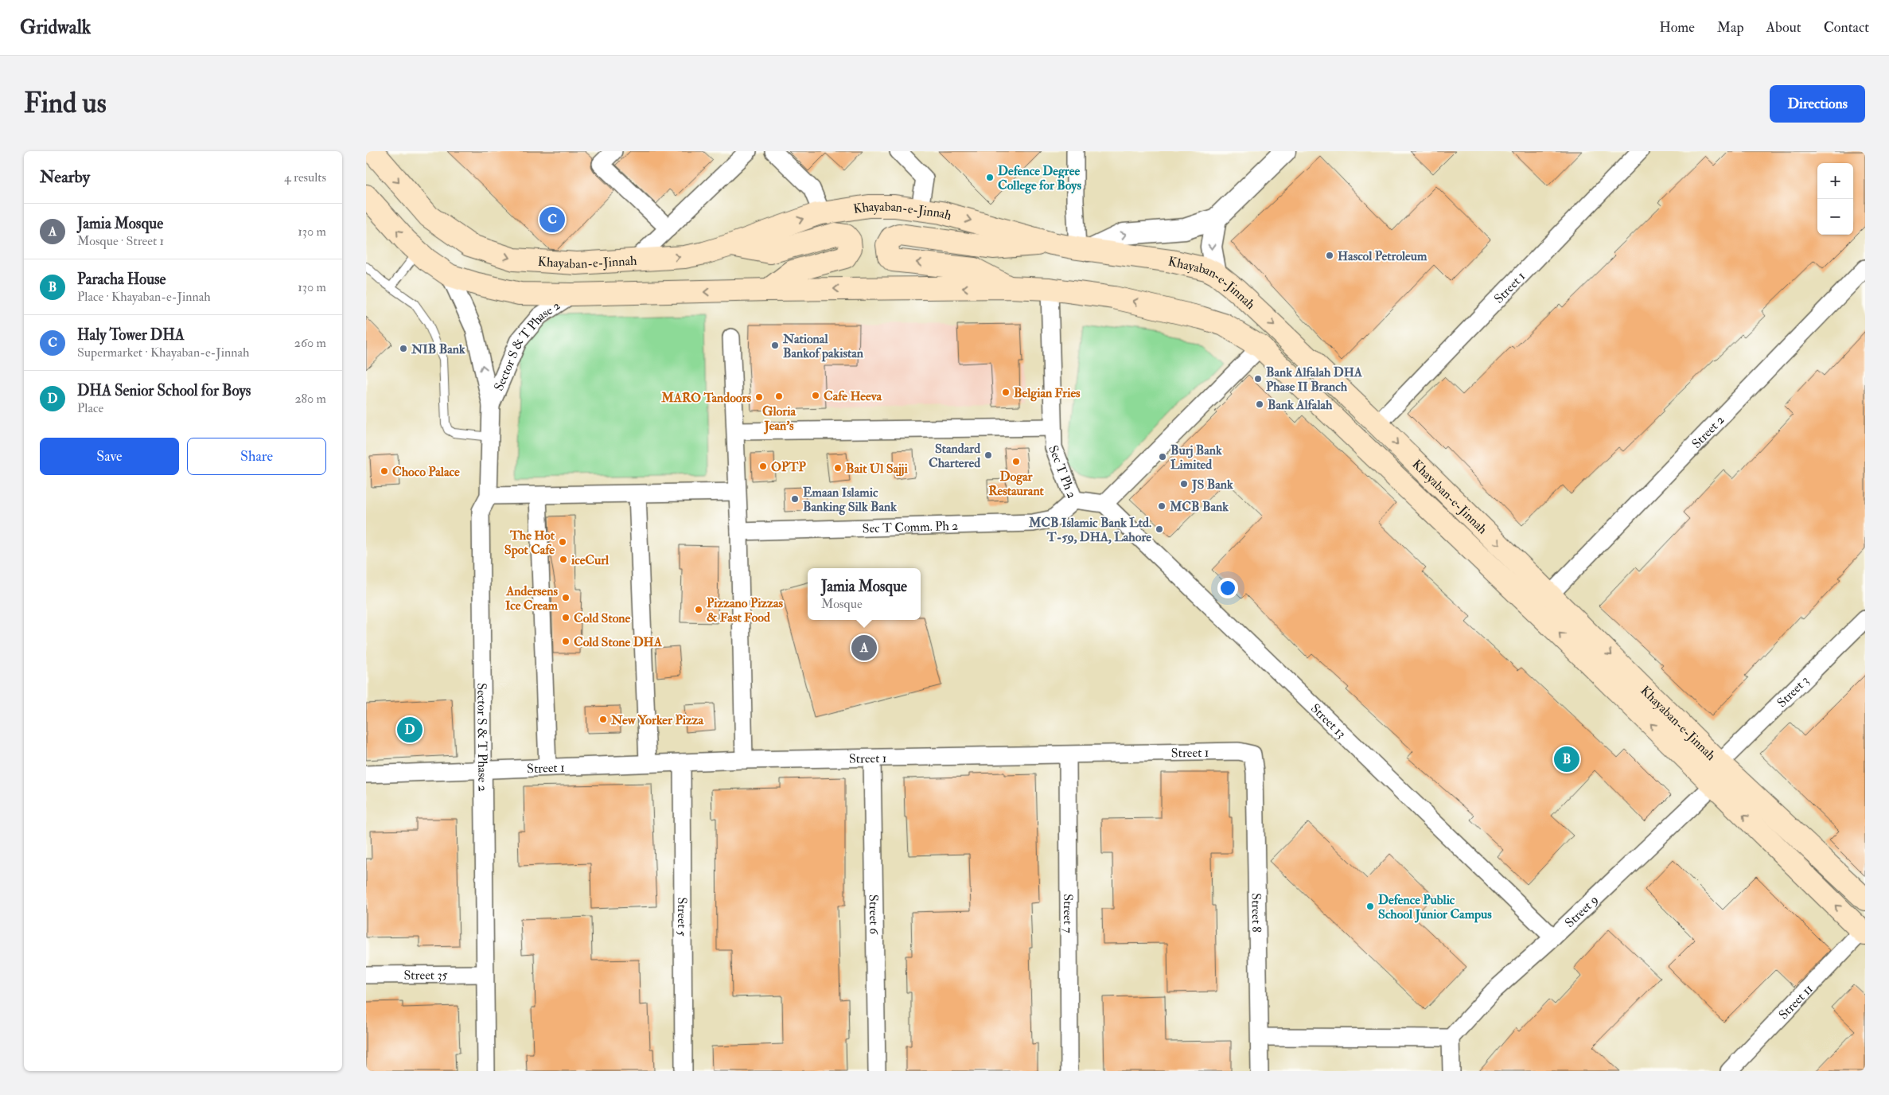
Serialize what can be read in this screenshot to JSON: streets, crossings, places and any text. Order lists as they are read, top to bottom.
{
  "streets": {
    "main road": ["Khayaban-e-Jinnah"],
    "street": [
      "Street 1",
      "Sector S & T Phase 2",
      "Street 2",
      "Sec T Ph 2",
      "Sec T Comm. Ph 2",
      "Street 3",
      "Street 13",
      "Street 9",
      "Street 8",
      "Street 7",
      "Street 6",
      "Street 5",
      "Street 35",
      "Street 11"
    ]
  },
  "crossings": [
    ["Khayaban-e-Jinnah", "Street 1"],
    ["Khayaban-e-Jinnah", "Sector S & T Phase 2"],
    ["Khayaban-e-Jinnah", "Street 2"],
    ["Khayaban-e-Jinnah", "Sec T Ph 2"],
    ["Khayaban-e-Jinnah", "Street 3"],
    ["Khayaban-e-Jinnah", "Street 9"],
    ["Khayaban-e-Jinnah", "Street 11"],
    ["Street 1", "Sector S & T Phase 2"],
    ["Street 1", "Street 8"],
    ["Street 1", "Street 7"],
    ["Street 1", "Street 6"],
    ["Street 1", "Street 5"],
    ["Sector S & T Phase 2", "Street 35"],
    ["Sec T Ph 2", "Sec T Comm. Ph 2"],
    ["Sec T Ph 2", "Street 13"],
    ["Street 13", "Street 9"]
  ],
  "places": [
    "Defence Degree College for Boys",
    "Hascol Petroleum",
    "National Bankof pakistan",
    "NIB Bank",
    "Bank Alfalah DHA Phase II Branch",
    "Belgian Fries",
    "Cafe Heeva",
    "Gloria Jean's",
    "MARO Tandoors",
    "Bank Alfalah",
    "Standard Chartered",
    "Burj Bank Limited",
    "Dogar Restaurant",
    "OPTP",
    "Bait Ul Sajji",
    "Choco Palace",
    "JS Bank",
    "Emaan Islamic Banking Silk Bank",
    "MCB Bank",
    "MCB Islamic Bank Ltd. T-59, DHA, Lahore",
    "The Hot Spot Cafe",
    "iceCurl",
    "Andersens Ice Cream",
    "Pizzano Pizzas & Fast Food",
    "Cold Stone",
    "Cold Stone DHA",
    "New Yorker Pizza",
    "Defence Public School Junior Campus"
  ],
  "page": {
    "header": "Gridwalk",
    "nav": [
      "Home",
      "Map",
      "About",
      "Contact"
    ],
    "buttons": [
      "Directions",
      ["Save", "Share"]
    ],
    "title": "Find us",
    "heading": ["Nearby", "4 results"],
    "map_buttons": ["+", "−"],
    "list": [
      {
        "mark": "A",
        "name": "Jamia Mosque",
        "note": "Mosque · Street 1",
        "value": "130 m"
      },
      {
        "mark": "B",
        "name": "Paracha House",
        "note": "Place · Khayaban-e-Jinnah",
        "value": "130 m"
      },
      {
        "mark": "C",
        "name": "Haly Tower DHA",
        "note": "Supermarket · Khayaban-e-Jinnah",
        "value": "260 m"
      },
      {
        "mark": "D",
        "name": "DHA Senior School for Boys",
        "note": "Place",
        "value": "280 m"
      }
    ],
    "pins": [
      "C",
      "A",
      "D",
      "B"
    ],
    "popup": ["Jamia Mosque", "Mosque"]
  }
}
